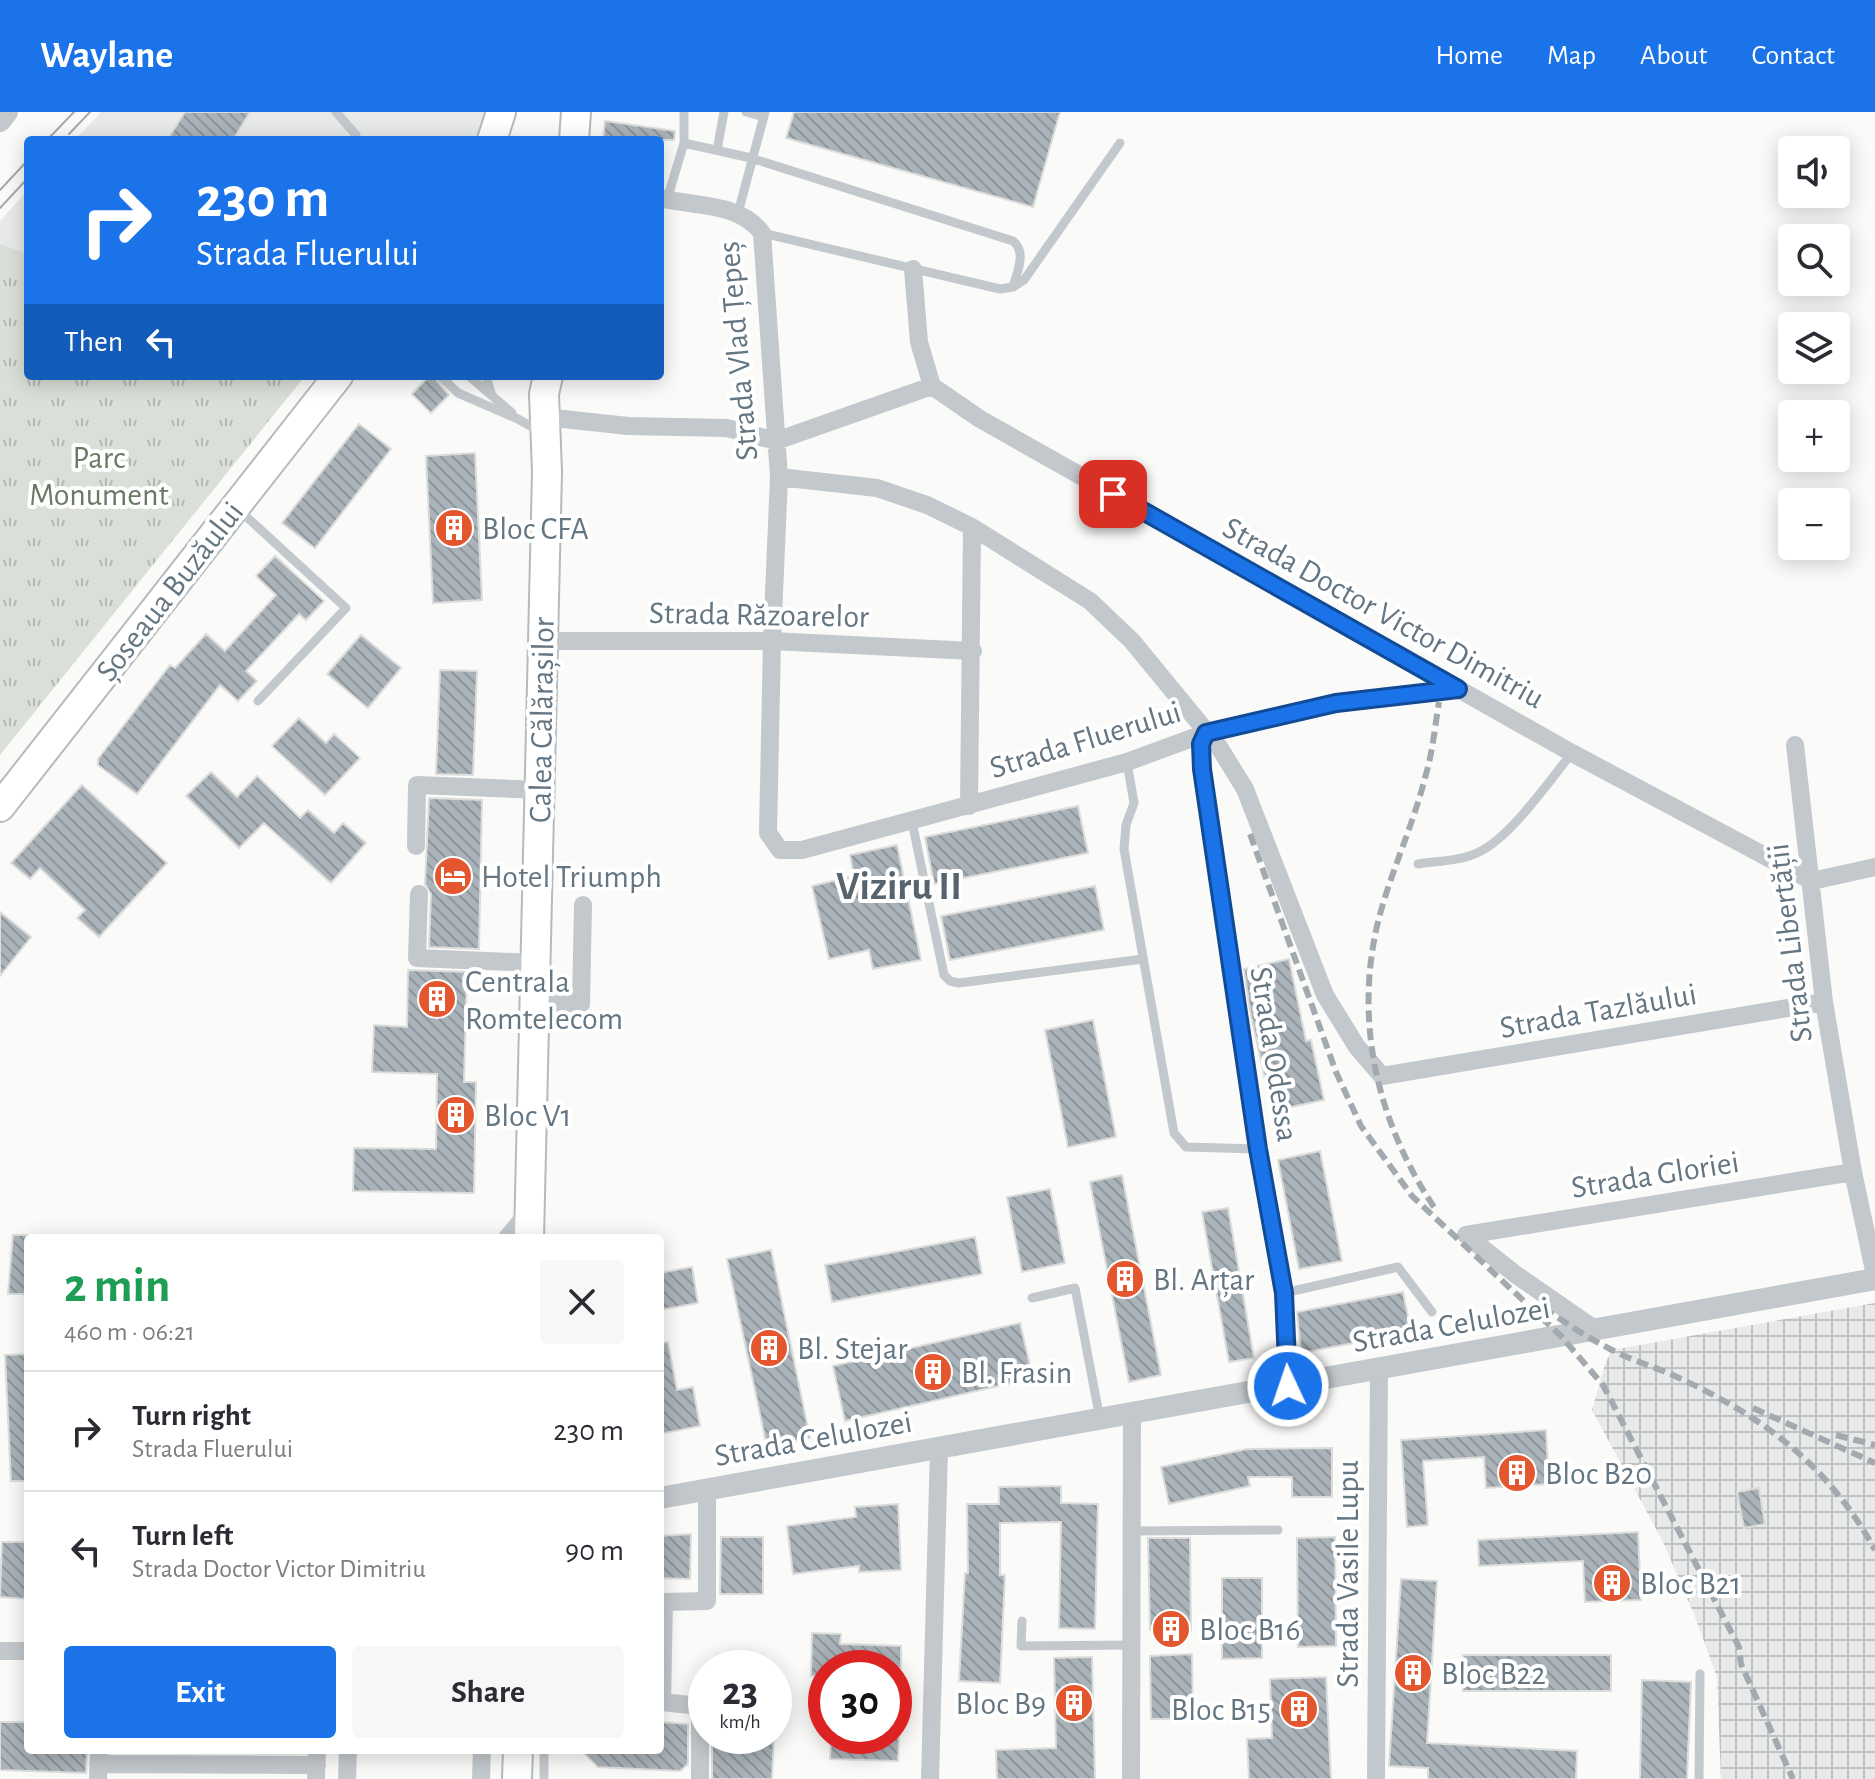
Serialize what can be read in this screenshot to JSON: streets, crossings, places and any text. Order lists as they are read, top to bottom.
{
  "streets": {
    "main road": ["Șoseaua Buzăului", "Calea Călărașilor"],
    "street": [
      "Strada Vlad Țepeș",
      "Strada Doctor Victor Dimitriu",
      "Strada Răzoarelor",
      "Strada Fluerului",
      "Strada Libertății",
      "Strada Tazlăului",
      "Strada Odessa",
      "Strada Gloriei",
      "Strada Celulozei",
      "Strada Vasile Lupu"
    ]
  },
  "crossings": [
    ["Strada Vlad Țepeș", "Strada Răzoarelor"],
    ["Strada Vlad Țepeș", "Strada Fluerului"],
    ["Strada Vlad Țepeș", "Strada Odessa"],
    ["Strada Doctor Victor Dimitriu", "Strada Fluerului"],
    ["Strada Doctor Victor Dimitriu", "Strada Libertății"],
    ["Strada Răzoarelor", "Calea Călărașilor"],
    ["Strada Fluerului", "Strada Odessa"],
    ["Strada Libertății", "Strada Tazlăului"],
    ["Strada Libertății", "Strada Gloriei"],
    ["Strada Libertății", "Strada Celulozei"],
    ["Strada Tazlăului", "Strada Odessa"],
    ["Strada Odessa", "Strada Celulozei"],
    ["Strada Gloriei", "Strada Celulozei"],
    ["Strada Celulozei", "Strada Vasile Lupu"]
  ],
  "districts": ["Viziru II"],
  "parks": ["Parc Monument"],
  "places": {
    "building": [
      "Bloc CFA",
      "Centrala Romtelecom",
      "Bloc V1",
      "Bl. Arțar",
      "Bl. Stejar",
      "Bl. Frasin",
      "Bloc B20",
      "Bloc B21",
      "Bloc B16",
      "Bloc B22",
      "Bloc B9",
      "Bloc B15"
    ],
    "hotel": ["Hotel Triumph"]
  },
  "page": {
    "header": "Waylane",
    "nav": [
      "Home",
      "Map",
      "About",
      "Contact"
    ],
    "map_buttons": ["+", "−"],
    "turn": ["230 m", "Strada Fluerului"],
    "then": "Then",
    "heading": ["2 min", "460 m · 06:21"],
    "list": [
      {
        "name": "Turn right",
        "note": "Strada Fluerului",
        "value": "230 m"
      },
      {
        "name": "Turn left",
        "note": "Strada Doctor Victor Dimitriu",
        "value": "90 m"
      }
    ],
    "buttons": ["Exit", "Share"],
    "speed": "23 km/h",
    "limit": "30"
  }
}
